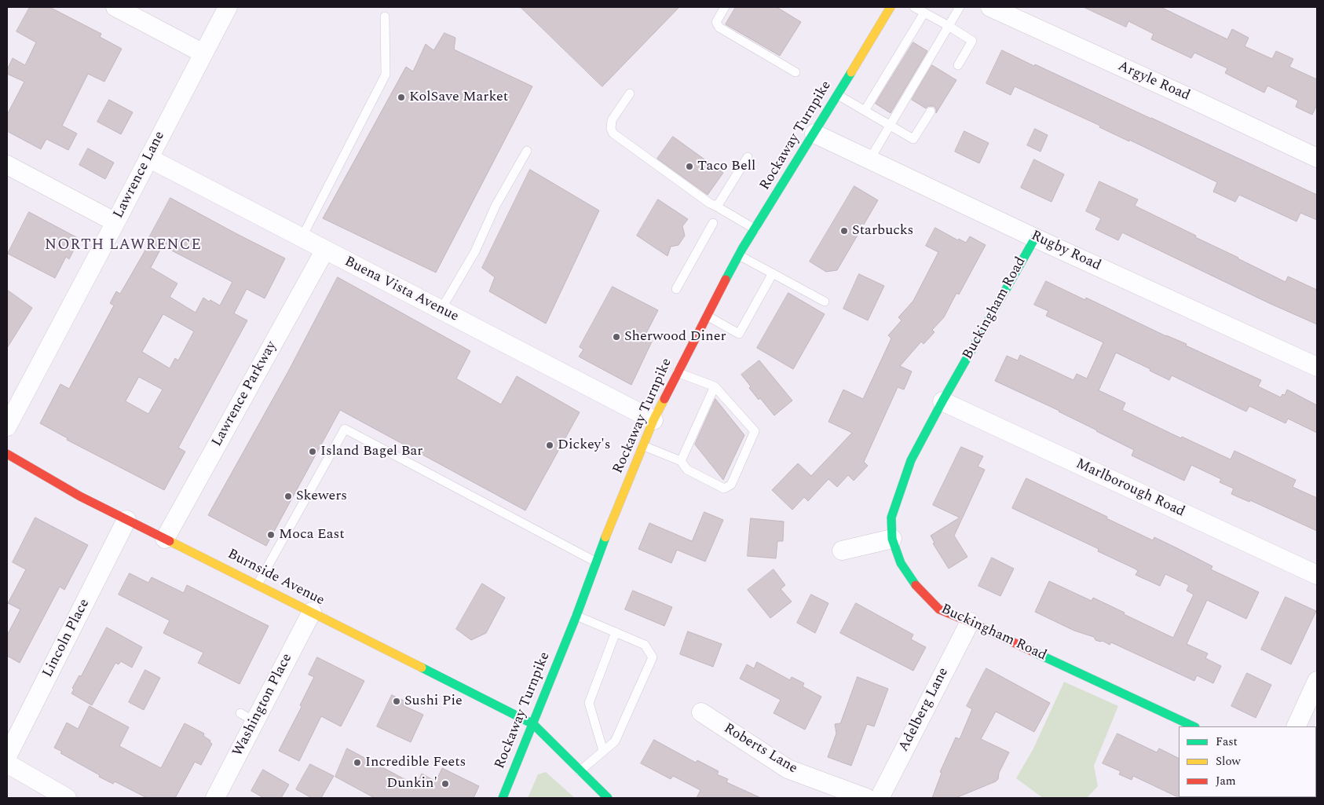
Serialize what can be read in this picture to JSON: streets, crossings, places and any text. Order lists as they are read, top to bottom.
{
  "streets": {
    "main road": ["Rockaway Turnpike", "Buckingham Road", "Burnside Avenue"],
    "street": [
      "Argyle Road",
      "Lawrence Lane",
      "Rugby Road",
      "Buena Vista Avenue",
      "Lawrence Parkway",
      "Marlborough Road",
      "Lincoln Place",
      "Washington Place",
      "Adelberg Lane",
      "Roberts Lane"
    ]
  },
  "crossings": [
    ["Rockaway Turnpike", "Rugby Road"],
    ["Rockaway Turnpike", "Buena Vista Avenue"],
    ["Rockaway Turnpike", "Burnside Avenue"],
    ["Lawrence Lane", "Buena Vista Avenue"],
    ["Rugby Road", "Buckingham Road"],
    ["Buena Vista Avenue", "Lawrence Parkway"],
    ["Buckingham Road", "Marlborough Road"],
    ["Buckingham Road", "Adelberg Lane"],
    ["Lawrence Parkway", "Burnside Avenue"],
    ["Burnside Avenue", "Lincoln Place"],
    ["Burnside Avenue", "Washington Place"]
  ],
  "districts": ["NORTH LAWRENCE"],
  "places": [
    "KolSave Market",
    "Taco Bell",
    "Starbucks",
    "Sherwood Diner",
    "Dickey's",
    "Island Bagel Bar",
    "Skewers",
    "Moca East",
    "Sushi Pie",
    "Incredible Feets",
    "Dunkin'"
  ],
  "legend": ["Fast", "Slow", "Jam"]
}
